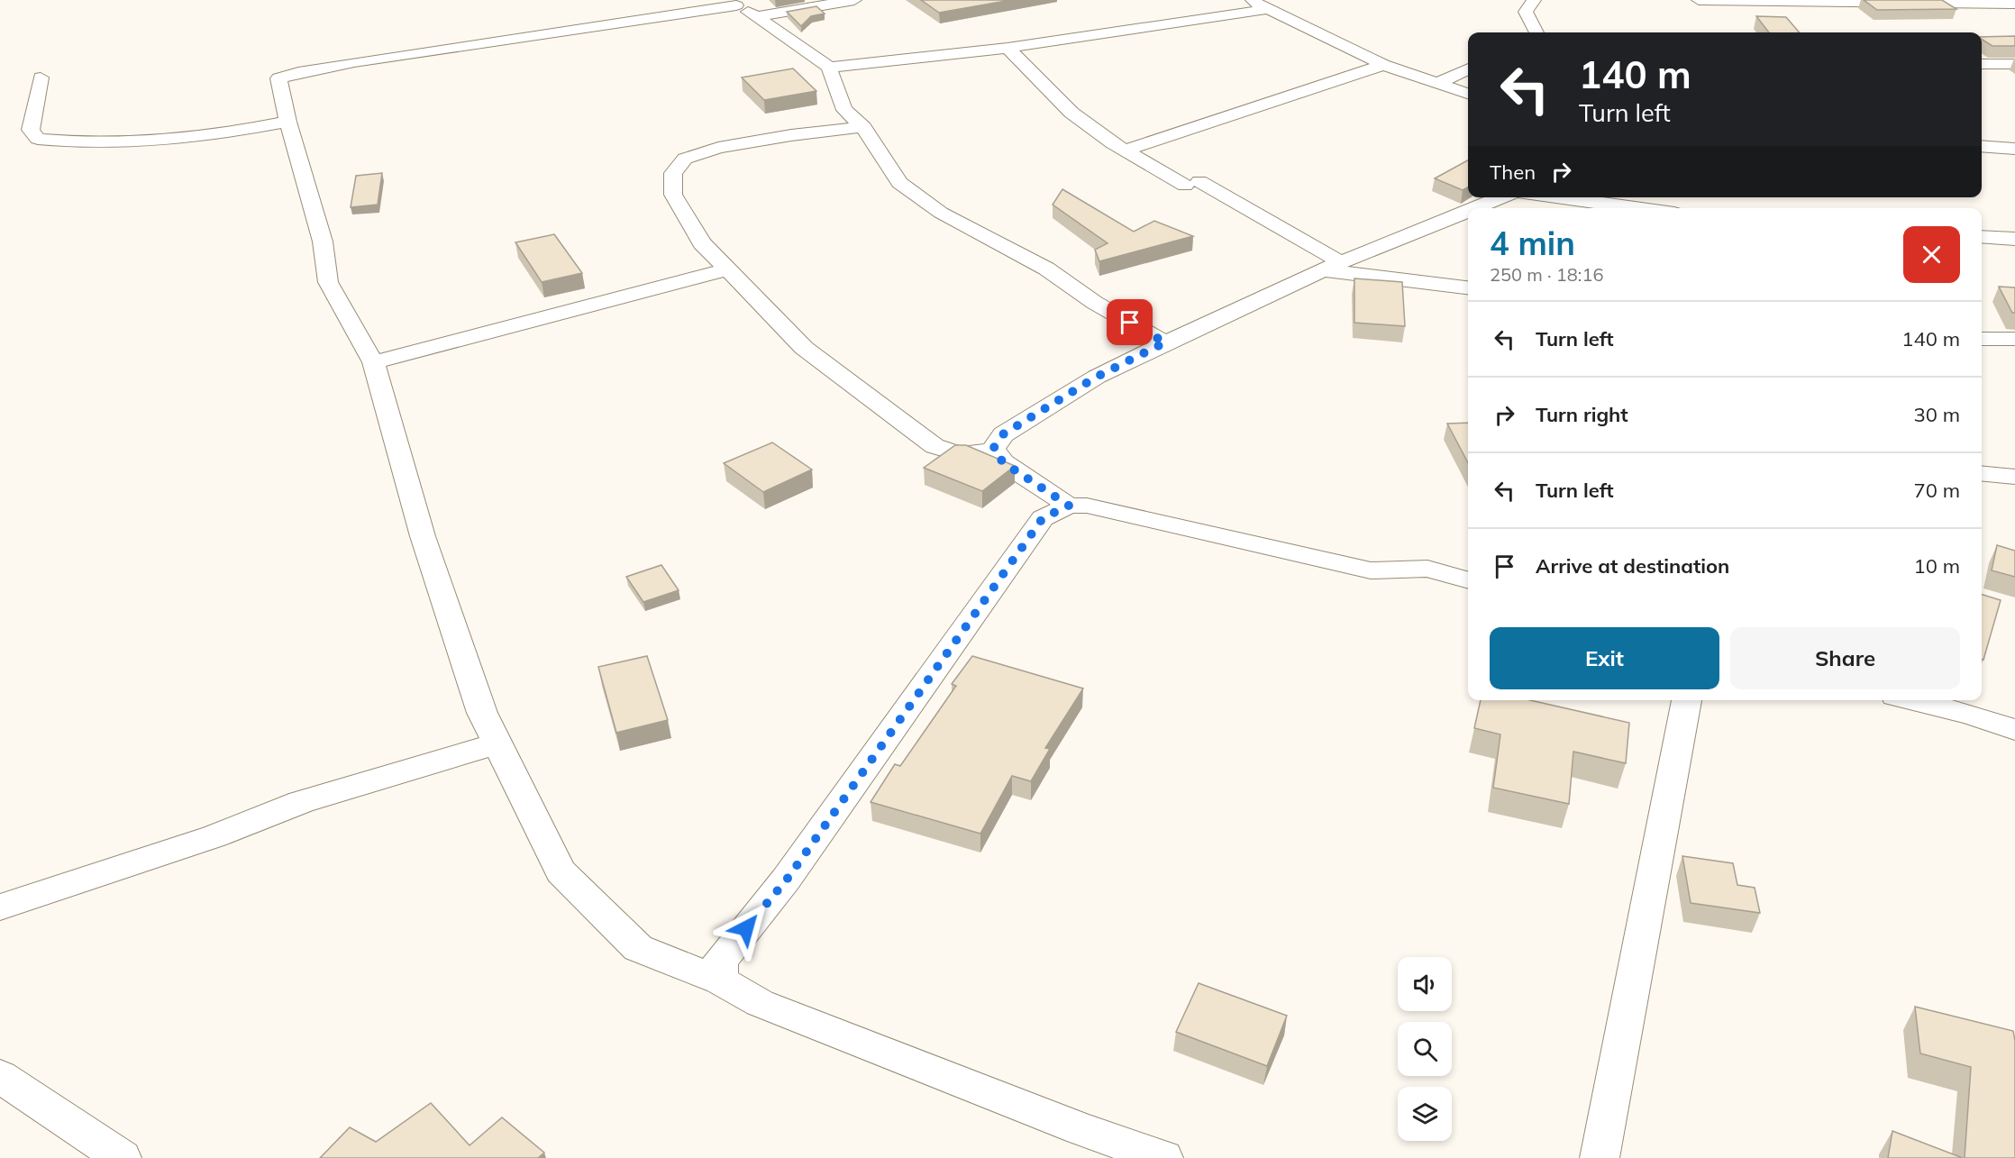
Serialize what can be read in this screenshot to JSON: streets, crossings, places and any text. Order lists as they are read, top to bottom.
{
  "page": {
    "turn": ["140 m", "Turn left"],
    "then": "Then",
    "heading": ["4 min", "250 m · 18:16"],
    "list": [
      {
        "name": "Turn left",
        "value": "140 m"
      },
      {
        "name": "Turn right",
        "value": "30 m"
      },
      {
        "name": "Turn left",
        "value": "70 m"
      },
      {
        "name": "Arrive at destination",
        "value": "10 m"
      }
    ],
    "buttons": ["Exit", "Share"]
  }
}
